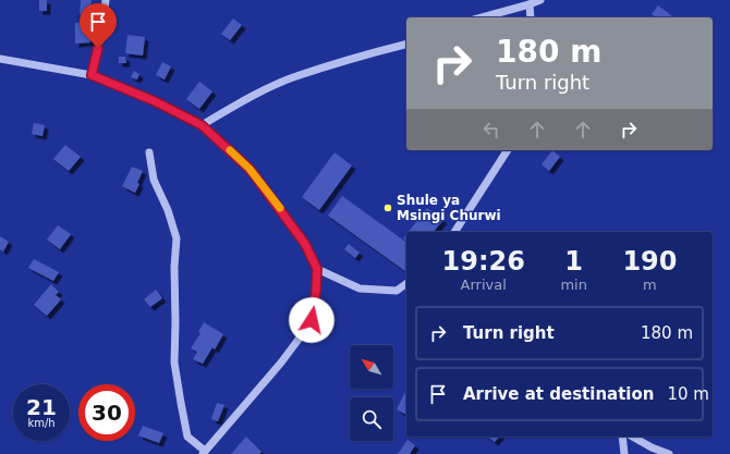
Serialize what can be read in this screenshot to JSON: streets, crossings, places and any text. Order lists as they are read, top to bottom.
{
  "places": ["Shule ya Msingi Churwi"],
  "north": "top left",
  "page": {
    "turn": ["180 m", "Turn right"],
    "eta": [
      "19:26",
      "Arrival",
      "1",
      "min",
      "190",
      "m"
    ],
    "list": [
      {
        "name": "Turn right",
        "value": "180 m"
      },
      {
        "name": "Arrive at destination",
        "value": "10 m"
      }
    ],
    "speed": "21 km/h",
    "limit": "30"
  }
}
